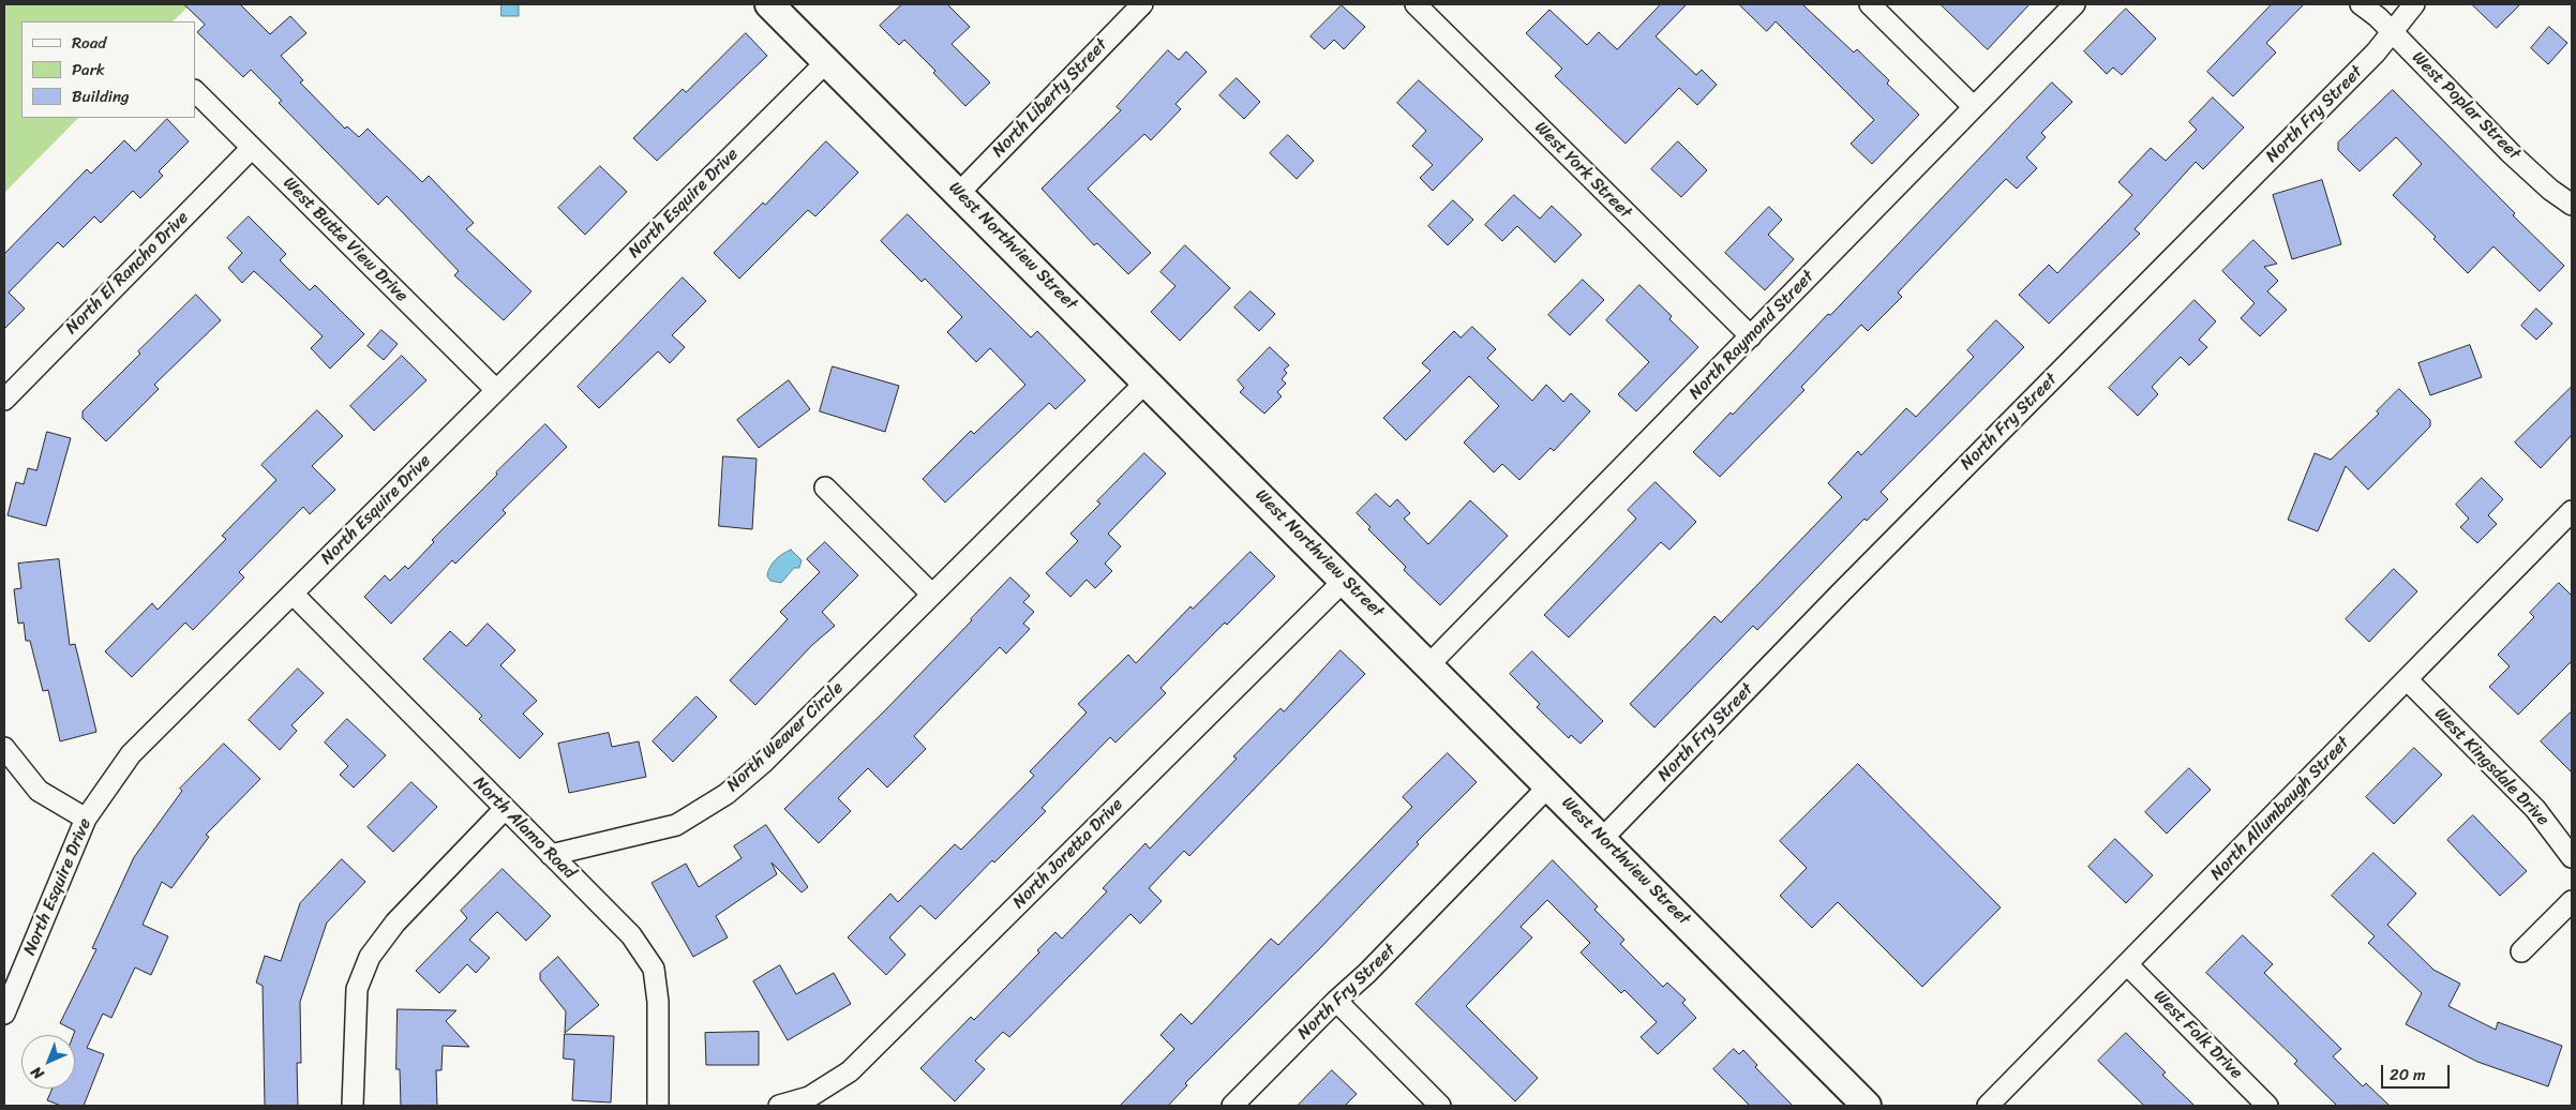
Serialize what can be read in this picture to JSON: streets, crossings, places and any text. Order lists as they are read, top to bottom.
{
  "streets": {
    "street": [
      "North Liberty Street",
      "West Poplar Street",
      "North Fry Street",
      "West York Street",
      "North Esquire Drive",
      "West Butte View Drive",
      "West Northview Street",
      "North El Rancho Drive",
      "North Raymond Street",
      "North Weaver Circle",
      "West Kingsdale Drive",
      "North Allumbaugh Street",
      "North Alamo Road",
      "North Joretta Drive",
      "West Folk Drive"
    ]
  },
  "crossings": [
    ["North Liberty Street", "West Northview Street"],
    ["West Poplar Street", "North Fry Street"],
    ["North Fry Street", "West Northview Street"],
    ["West York Street", "North Raymond Street"],
    ["North Esquire Drive", "West Butte View Drive"],
    ["North Esquire Drive", "West Northview Street"],
    ["North Esquire Drive", "North Alamo Road"],
    ["West Butte View Drive", "North El Rancho Drive"],
    ["West Northview Street", "North Raymond Street"],
    ["West Northview Street", "North Weaver Circle"],
    ["West Northview Street", "North Joretta Drive"],
    ["North Weaver Circle", "North Alamo Road"],
    ["West Kingsdale Drive", "North Allumbaugh Street"],
    ["North Allumbaugh Street", "West Folk Drive"]
  ],
  "legend": ["Road", "Park", "Building"],
  "scale_bar": "20 m",
  "north": "bottom left"
}
